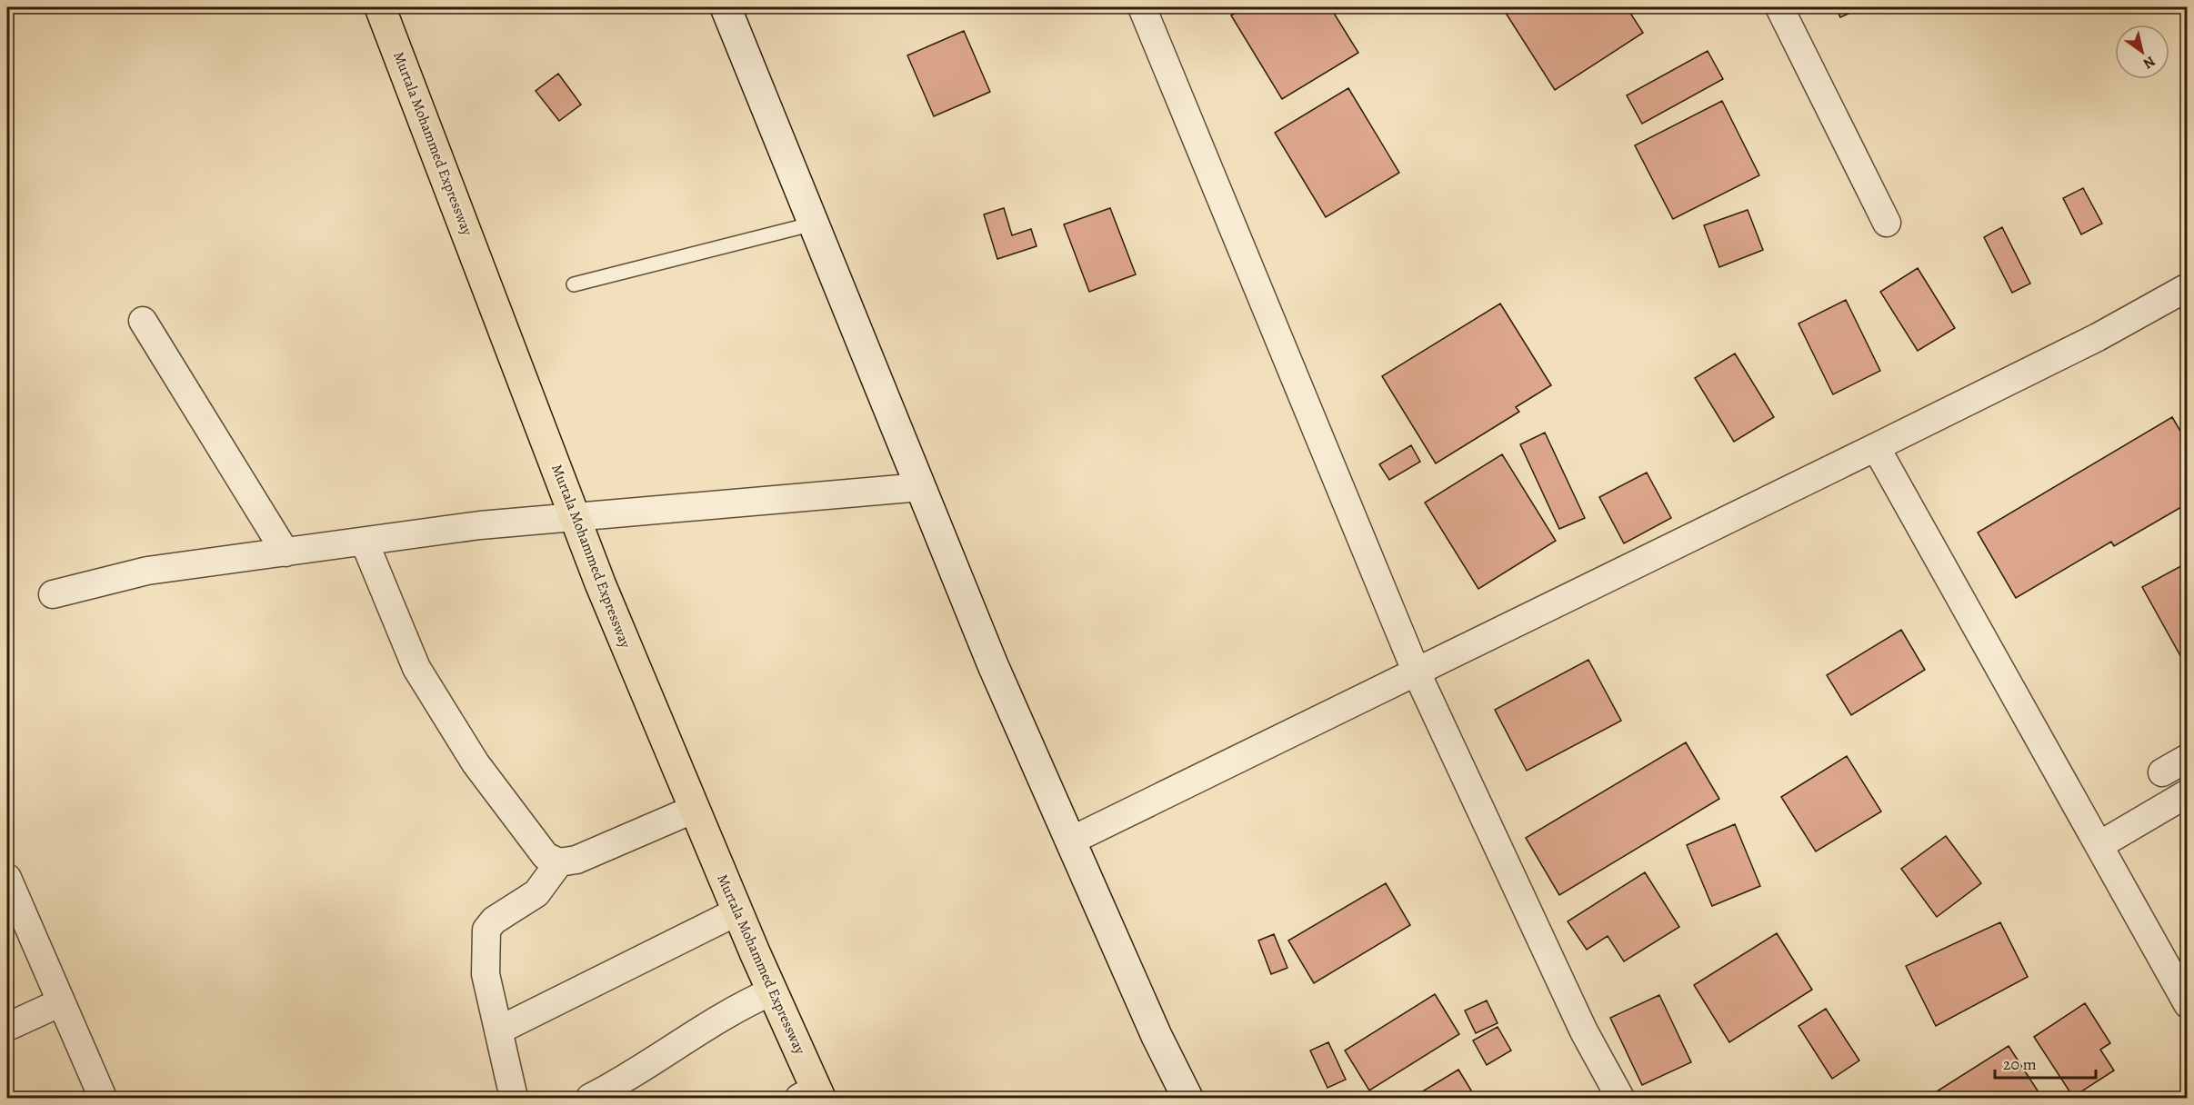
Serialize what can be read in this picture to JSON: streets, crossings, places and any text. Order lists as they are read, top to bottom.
{
  "streets": {
    "main road": ["Murtala Mohammed Expressway"]
  },
  "scale_bar": "20 m",
  "north": "bottom right"
}
